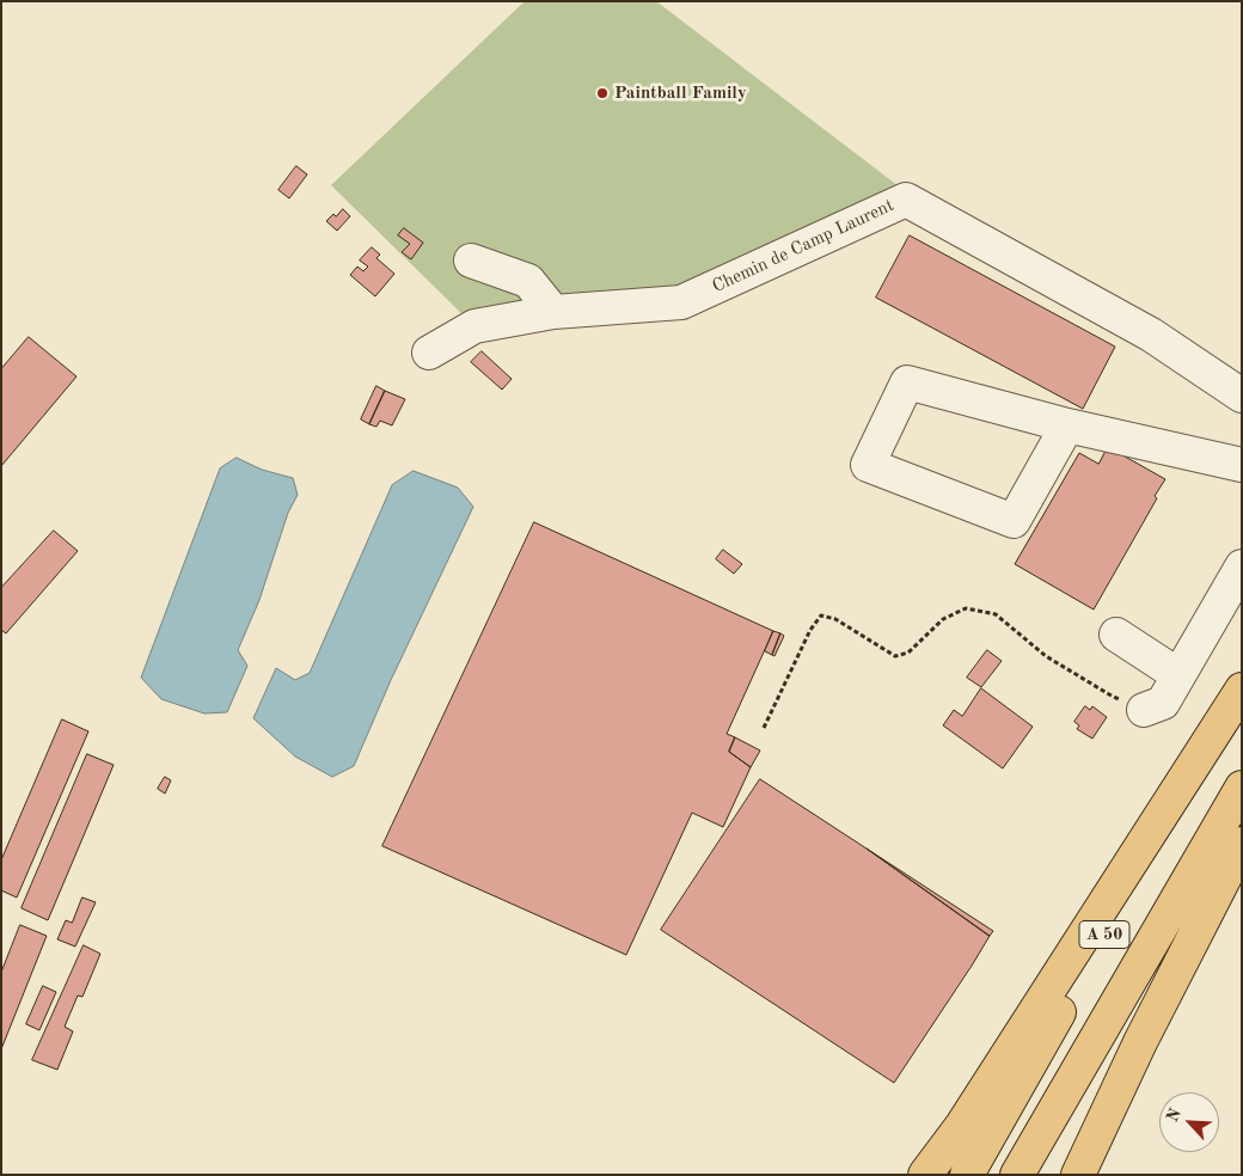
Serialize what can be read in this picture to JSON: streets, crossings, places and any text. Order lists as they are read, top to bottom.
{
  "streets": {
    "highway": ["A 50"],
    "street": ["Chemin de Camp Laurent"]
  },
  "places": ["Paintball Family"],
  "north": "top left"
}
